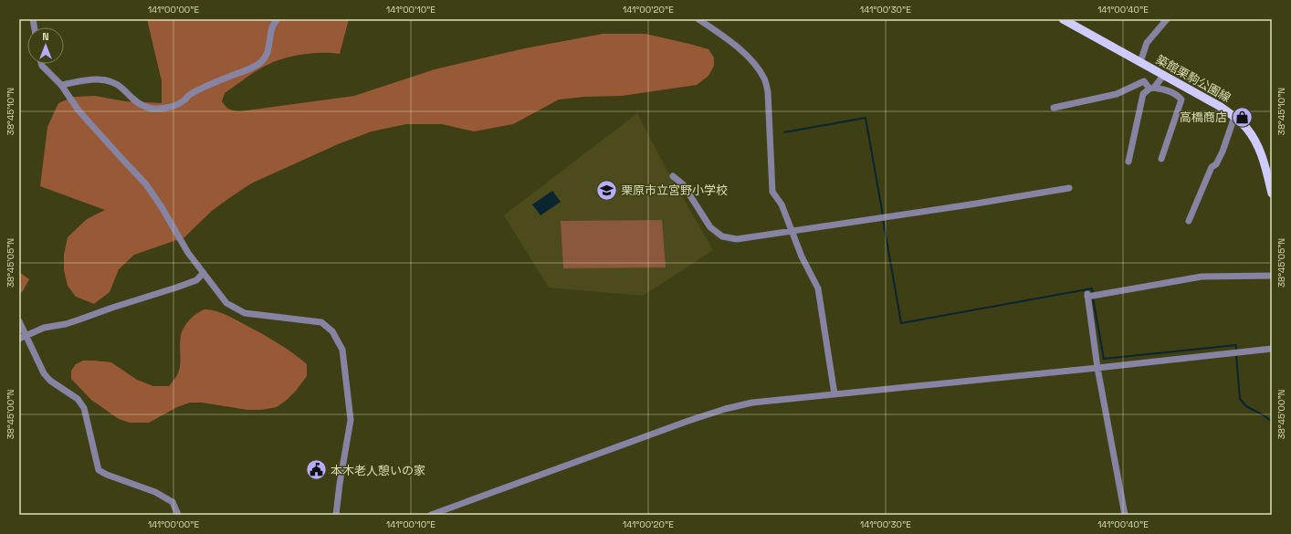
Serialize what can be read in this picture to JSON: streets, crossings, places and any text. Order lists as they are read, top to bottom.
{
  "streets": {
    "main road": ["築館栗駒公園線"]
  },
  "places": {
    "shop": ["高橋商店"],
    "school or university": ["栗原市立宮野小学校"],
    "public building": ["本木老人憩いの家"]
  },
  "north": "top",
  "coordinates": [
    "141°00'00\"E",
    "141°00'10\"E",
    "141°00'20\"E",
    "141°00'30\"E",
    "141°00'40\"E",
    "38°45'10\"N",
    "38°45'05\"N",
    "38°45'00\"N"
  ]
}
